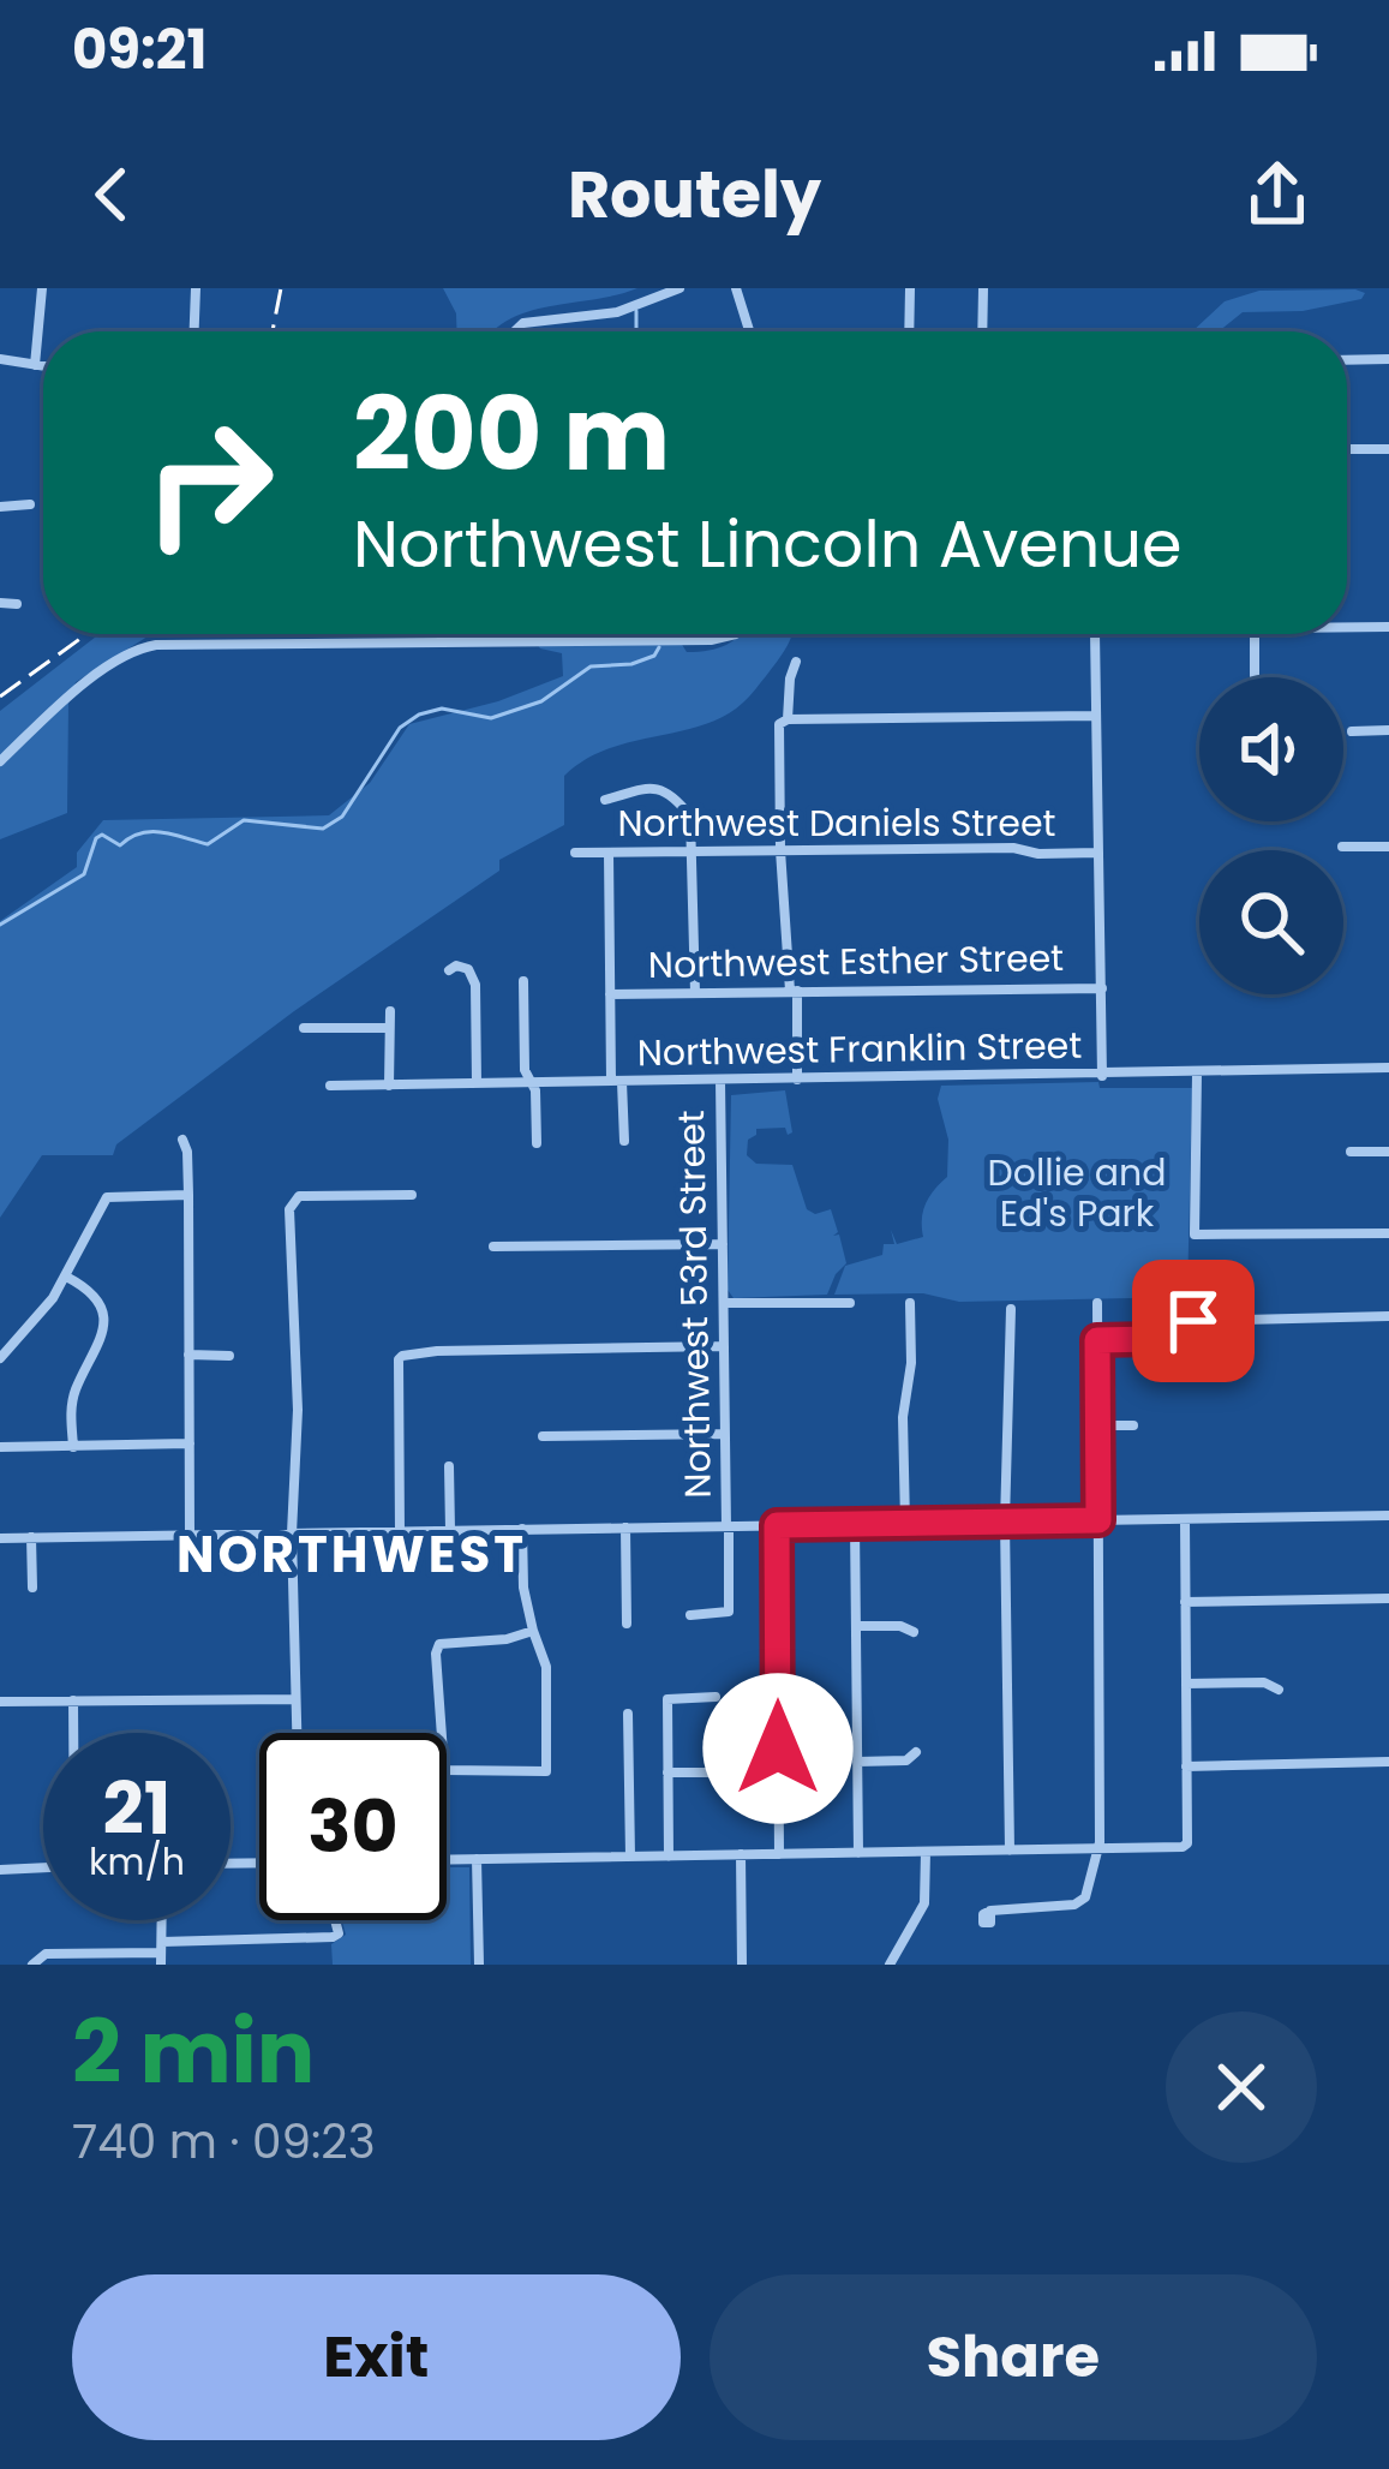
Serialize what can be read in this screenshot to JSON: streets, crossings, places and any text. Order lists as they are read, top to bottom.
{
  "streets": {
    "street": [
      "Northwest Daniels Street",
      "Northwest Esther Street",
      "Northwest Franklin Street",
      "Northwest 53rd Street"
    ]
  },
  "crossings": [
    ["Northwest Franklin Street", "Northwest 53rd Street"]
  ],
  "districts": ["NORTHWEST"],
  "parks": ["Dollie and Ed's Park"],
  "page": {
    "status": "09:21",
    "header": "Routely",
    "turn": ["200 m", "Northwest Lincoln Avenue"],
    "speed": "21 km/h",
    "limit": "30",
    "heading": ["2 min", "740 m · 09:23"],
    "buttons": ["Exit", "Share"]
  }
}
